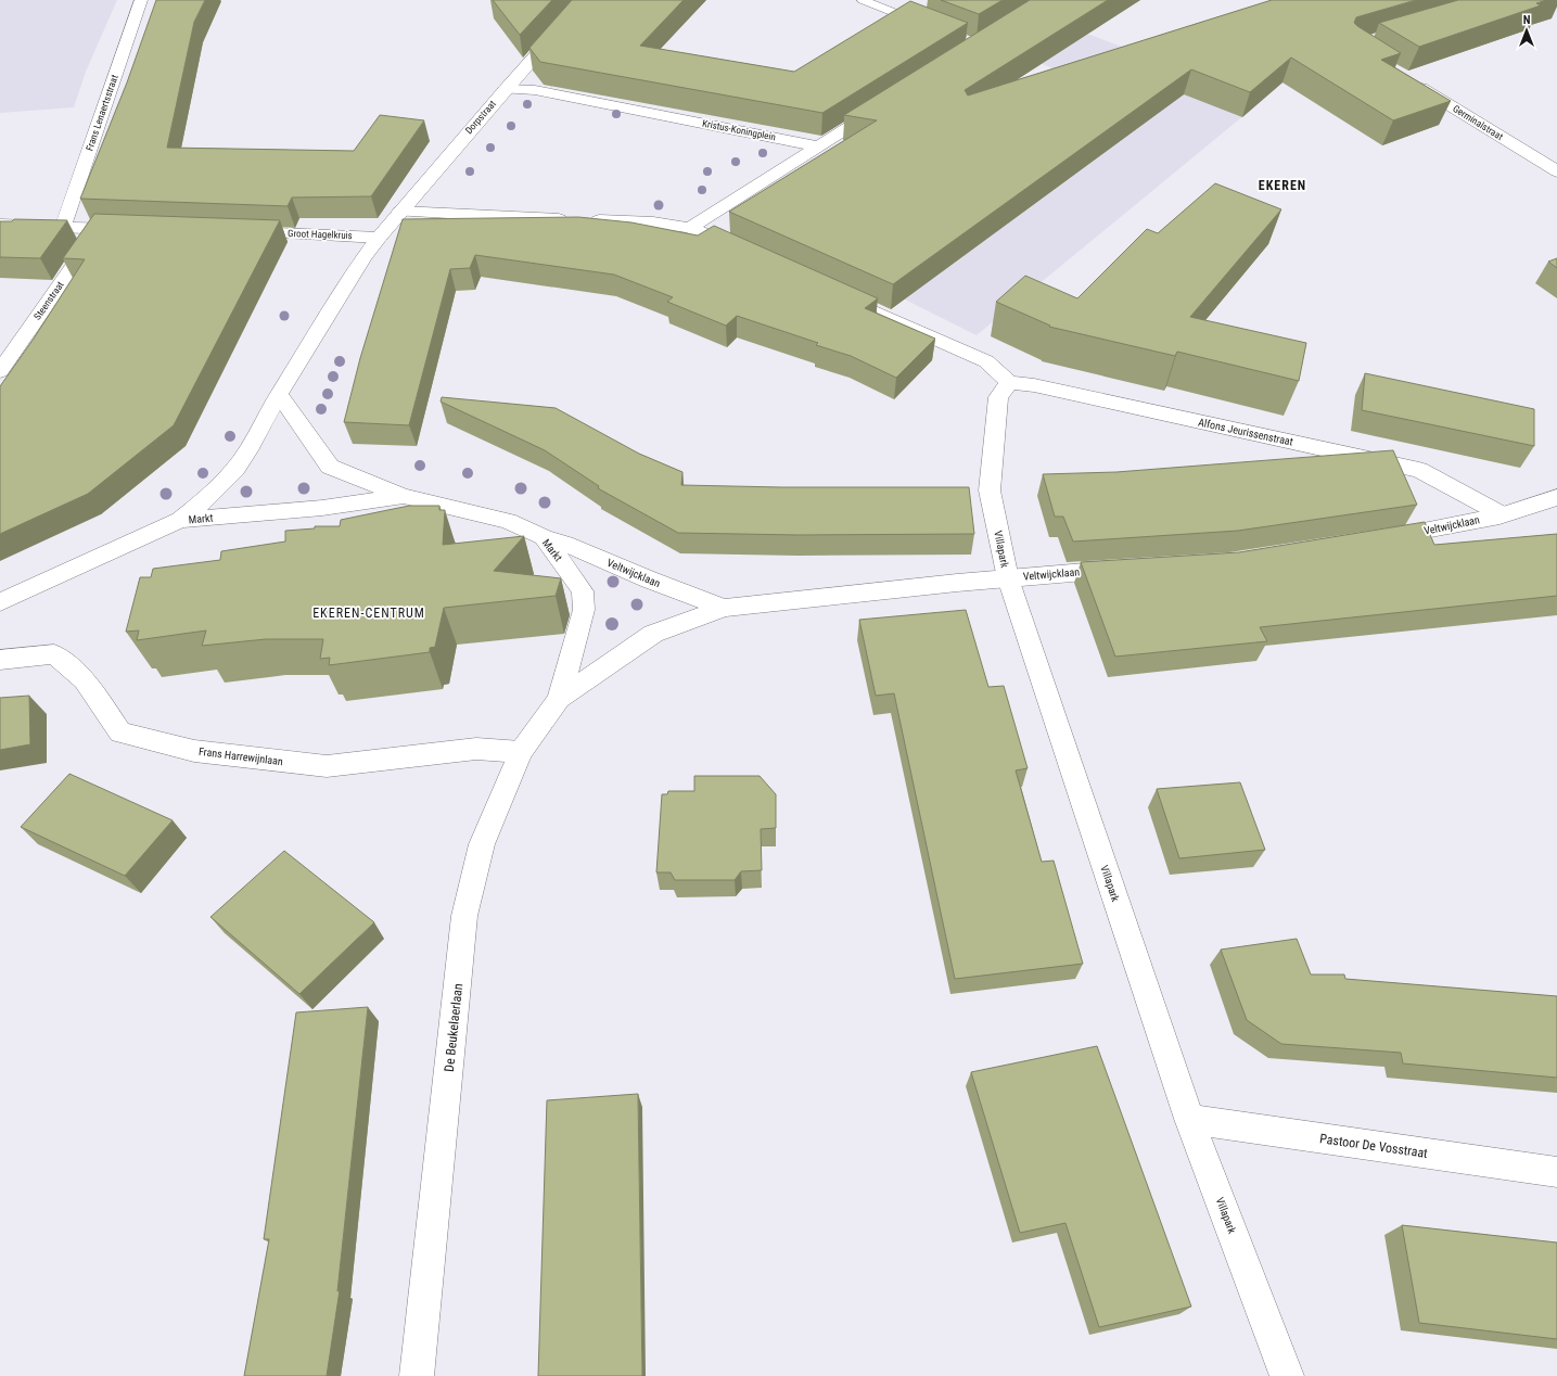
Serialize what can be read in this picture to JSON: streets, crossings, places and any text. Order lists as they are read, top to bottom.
{
  "streets": {
    "street": [
      "Frans Lenaertsstraat",
      "Dorpstraat",
      "Germinalstraat",
      "Kristus-Koningplein",
      "Groot Hagelkruis",
      "Steenstraat",
      "Alfons Jeurissenstraat",
      "Markt",
      "Veltwijcklaan",
      "Villapark",
      "Frans Harrewijnlaan",
      "De Beukelaerlaan",
      "Pastoor De Vosstraat"
    ]
  },
  "crossings": [
    ["Dorpstraat", "Kristus-Koningplein"],
    ["Dorpstraat", "Groot Hagelkruis"],
    ["Dorpstraat", "Markt"],
    ["Groot Hagelkruis", "Markt"],
    ["Alfons Jeurissenstraat", "Veltwijcklaan"],
    ["Alfons Jeurissenstraat", "Villapark"],
    ["Markt", "Veltwijcklaan"],
    ["Markt", "De Beukelaerlaan"],
    ["Veltwijcklaan", "Villapark"],
    ["Veltwijcklaan", "De Beukelaerlaan"],
    ["Villapark", "Pastoor De Vosstraat"],
    ["Frans Harrewijnlaan", "De Beukelaerlaan"]
  ],
  "districts": ["EKEREN", "EKEREN-CENTRUM"],
  "north": "top"
}
